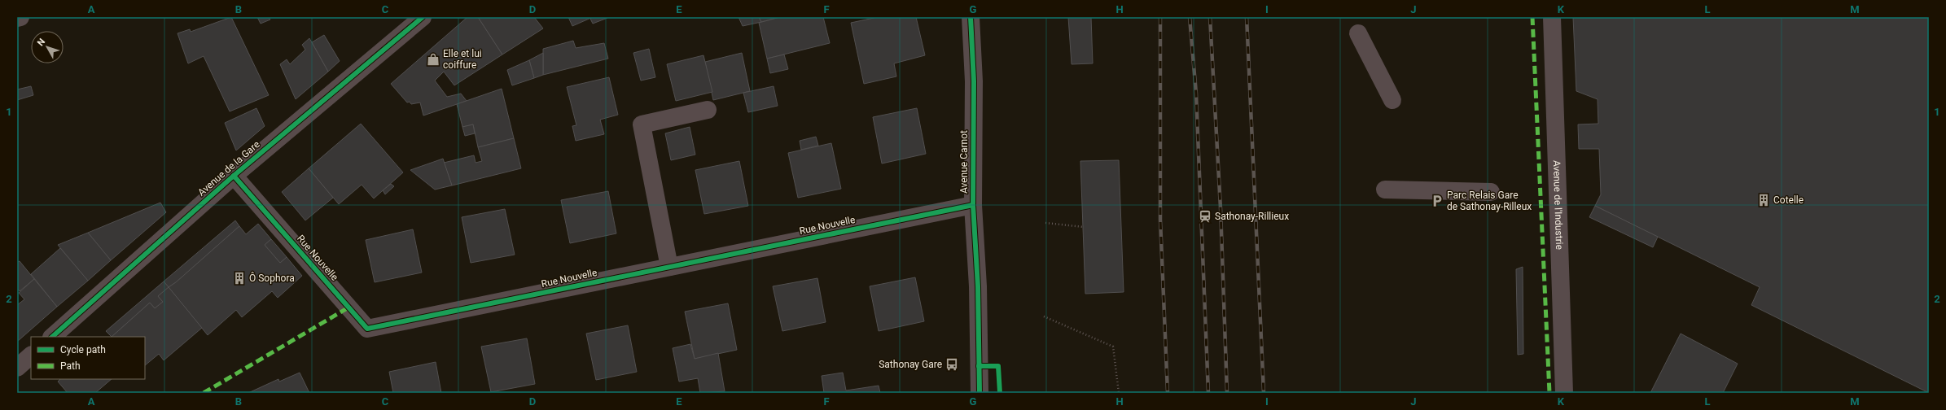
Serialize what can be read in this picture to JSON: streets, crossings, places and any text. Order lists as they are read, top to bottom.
{
  "streets": {
    "street": [
      "Avenue Carnot",
      "Avenue de la Gare",
      "Avenue de l'Industrie",
      "Rue Nouvelle"
    ]
  },
  "crossings": [
    ["Avenue Carnot", "Rue Nouvelle"],
    ["Avenue de la Gare", "Rue Nouvelle"]
  ],
  "places": {
    "shop": ["Elle et lui coiffure"],
    "building": ["Cotelle", "Ô Sophora"],
    "parking": ["Parc Relais Gare de Sathonay-Rilleux"],
    "station": ["Sathonay-Rillieux"],
    "bus stop": ["Sathonay Gare"]
  },
  "legend": ["Cycle path", "Path"],
  "north": "top left",
  "grid": {
    "columns": [
      "A",
      "B",
      "C",
      "D",
      "E",
      "F",
      "G",
      "H",
      "I",
      "J",
      "K",
      "L",
      "M"
    ],
    "rows": ["1", "2"]
  }
}
